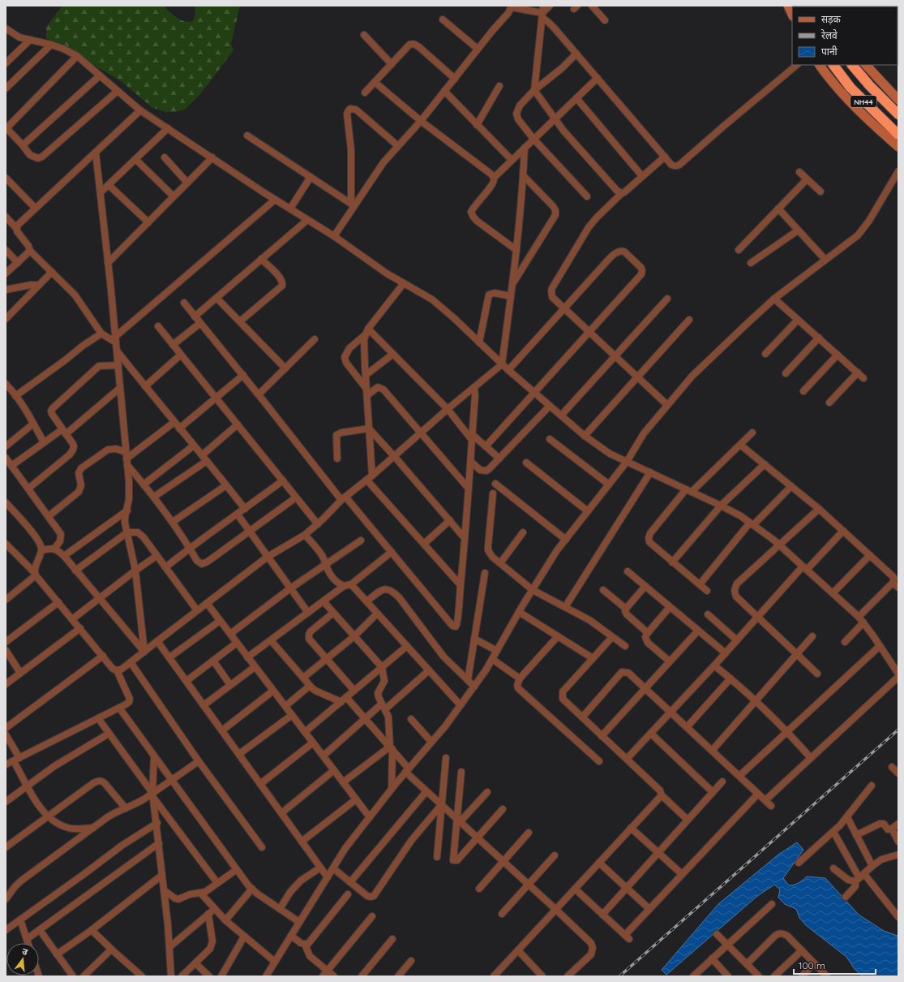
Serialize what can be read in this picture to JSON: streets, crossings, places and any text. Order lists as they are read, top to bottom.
{
  "streets": {
    "highway": ["NH44"]
  },
  "legend": ["सड़क", "रेलवे", "पानी"],
  "scale_bar": "100 m",
  "north": "top"
}
